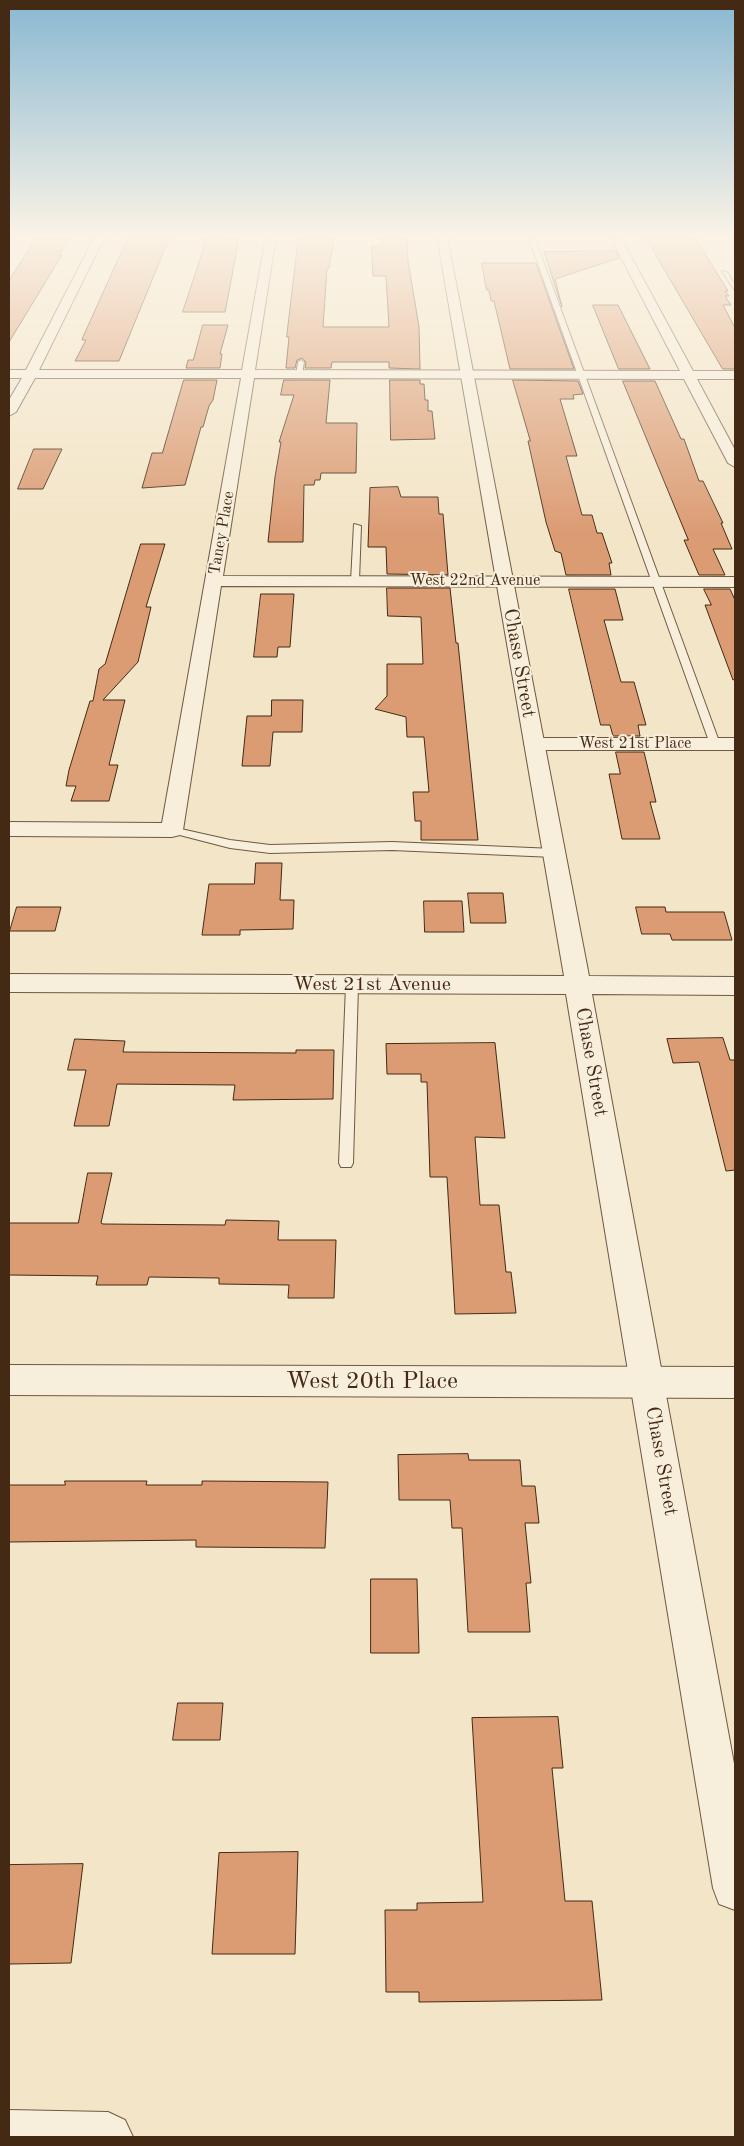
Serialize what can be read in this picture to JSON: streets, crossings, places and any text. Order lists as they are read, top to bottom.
{
  "streets": {
    "street": [
      "Taney Place",
      "West 22nd Avenue",
      "Chase Street",
      "West 21st Place",
      "West 21st Avenue",
      "West 20th Place"
    ]
  },
  "crossings": [
    ["Taney Place", "West 22nd Avenue"],
    ["West 22nd Avenue", "Chase Street"],
    ["Chase Street", "West 21st Place"],
    ["Chase Street", "West 21st Avenue"],
    ["Chase Street", "West 20th Place"]
  ]
}
